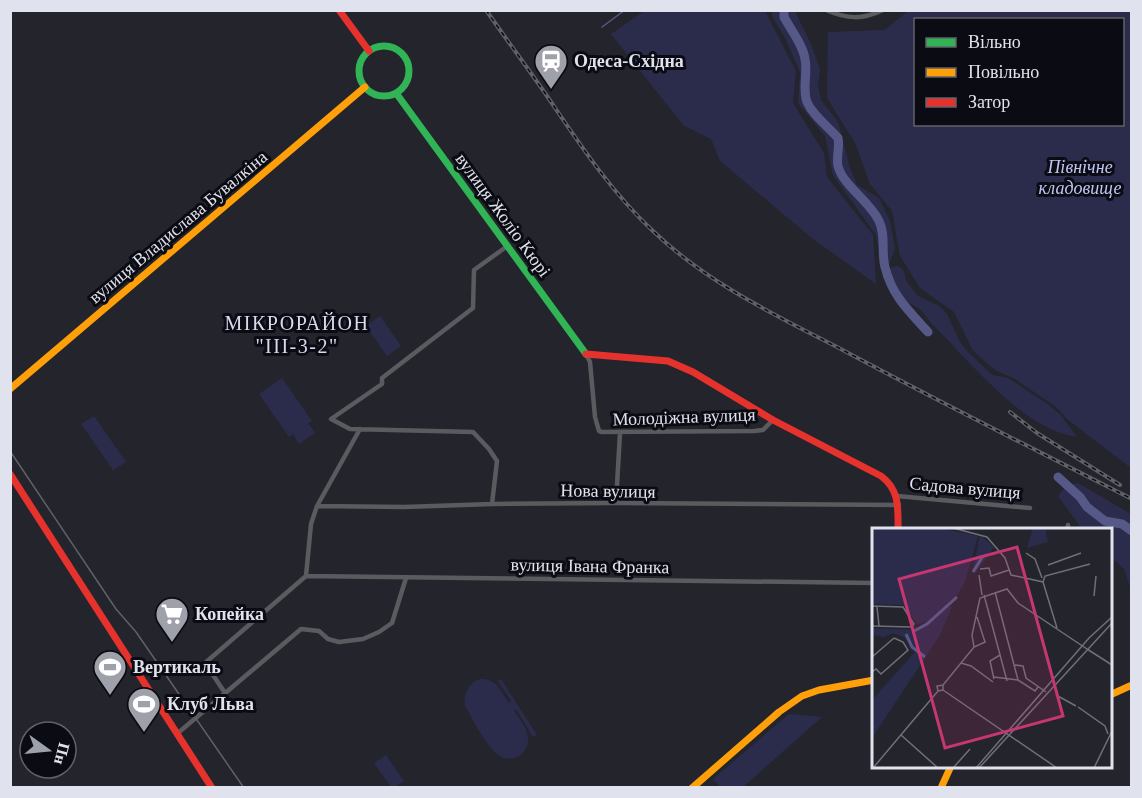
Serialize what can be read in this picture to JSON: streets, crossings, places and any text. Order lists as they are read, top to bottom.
{
  "streets": {
    "main road": ["вулиця Жоліо Кюрі", "вулиця Владислава Бувалкіна"],
    "street": [
      "Молодіжна вулиця",
      "Садова вулиця",
      "Нова вулиця",
      "вулиця Івана Франка"
    ]
  },
  "crossings": [
    ["вулиця Жоліо Кюрі", "вулиця Владислава Бувалкіна"],
    ["вулиця Жоліо Кюрі", "Молодіжна вулиця"]
  ],
  "districts": ["МІКРОРАЙОН \"ІІІ-3-2\""],
  "parks": ["Північне кладовище"],
  "places": {
    "station": ["Одеса-Східна"],
    "supermarket": ["Копейка"],
    "sports": ["Вертикаль", "Клуб Льва"]
  },
  "legend": ["Вільно", "Повільно", "Затор"],
  "north": "right"
}
